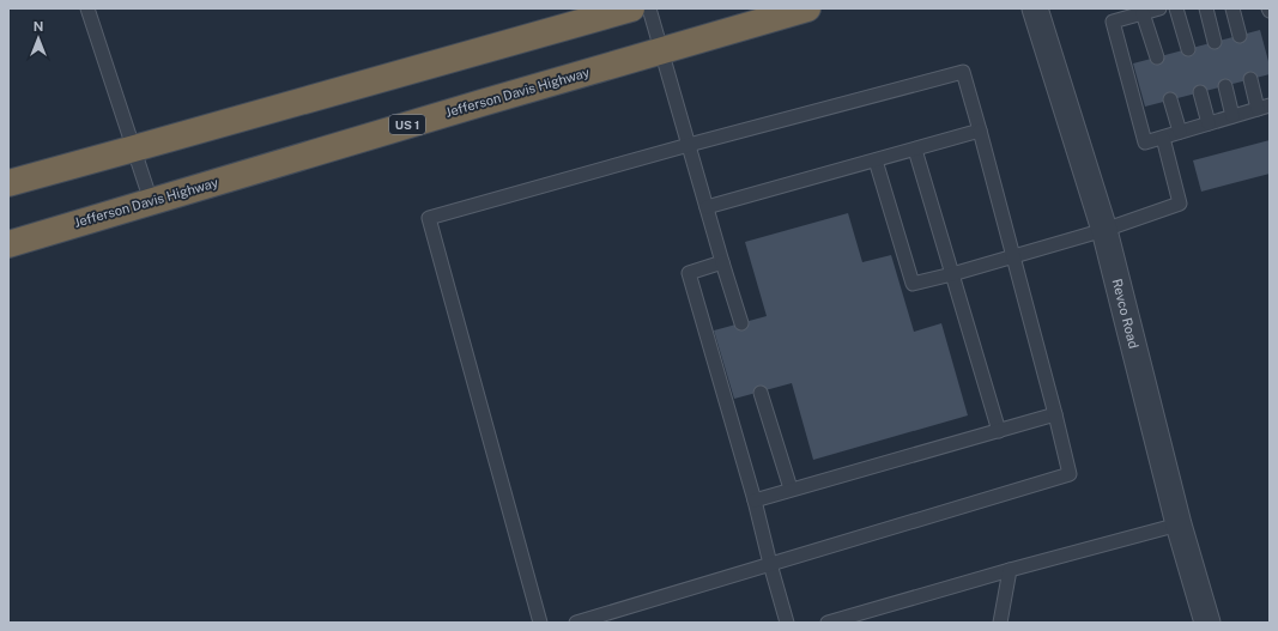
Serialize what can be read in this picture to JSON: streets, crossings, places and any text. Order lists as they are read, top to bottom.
{
  "streets": {
    "highway": ["Jefferson Davis Highway", "US 1"],
    "street": ["Revco Road"]
  },
  "north": "top"
}
